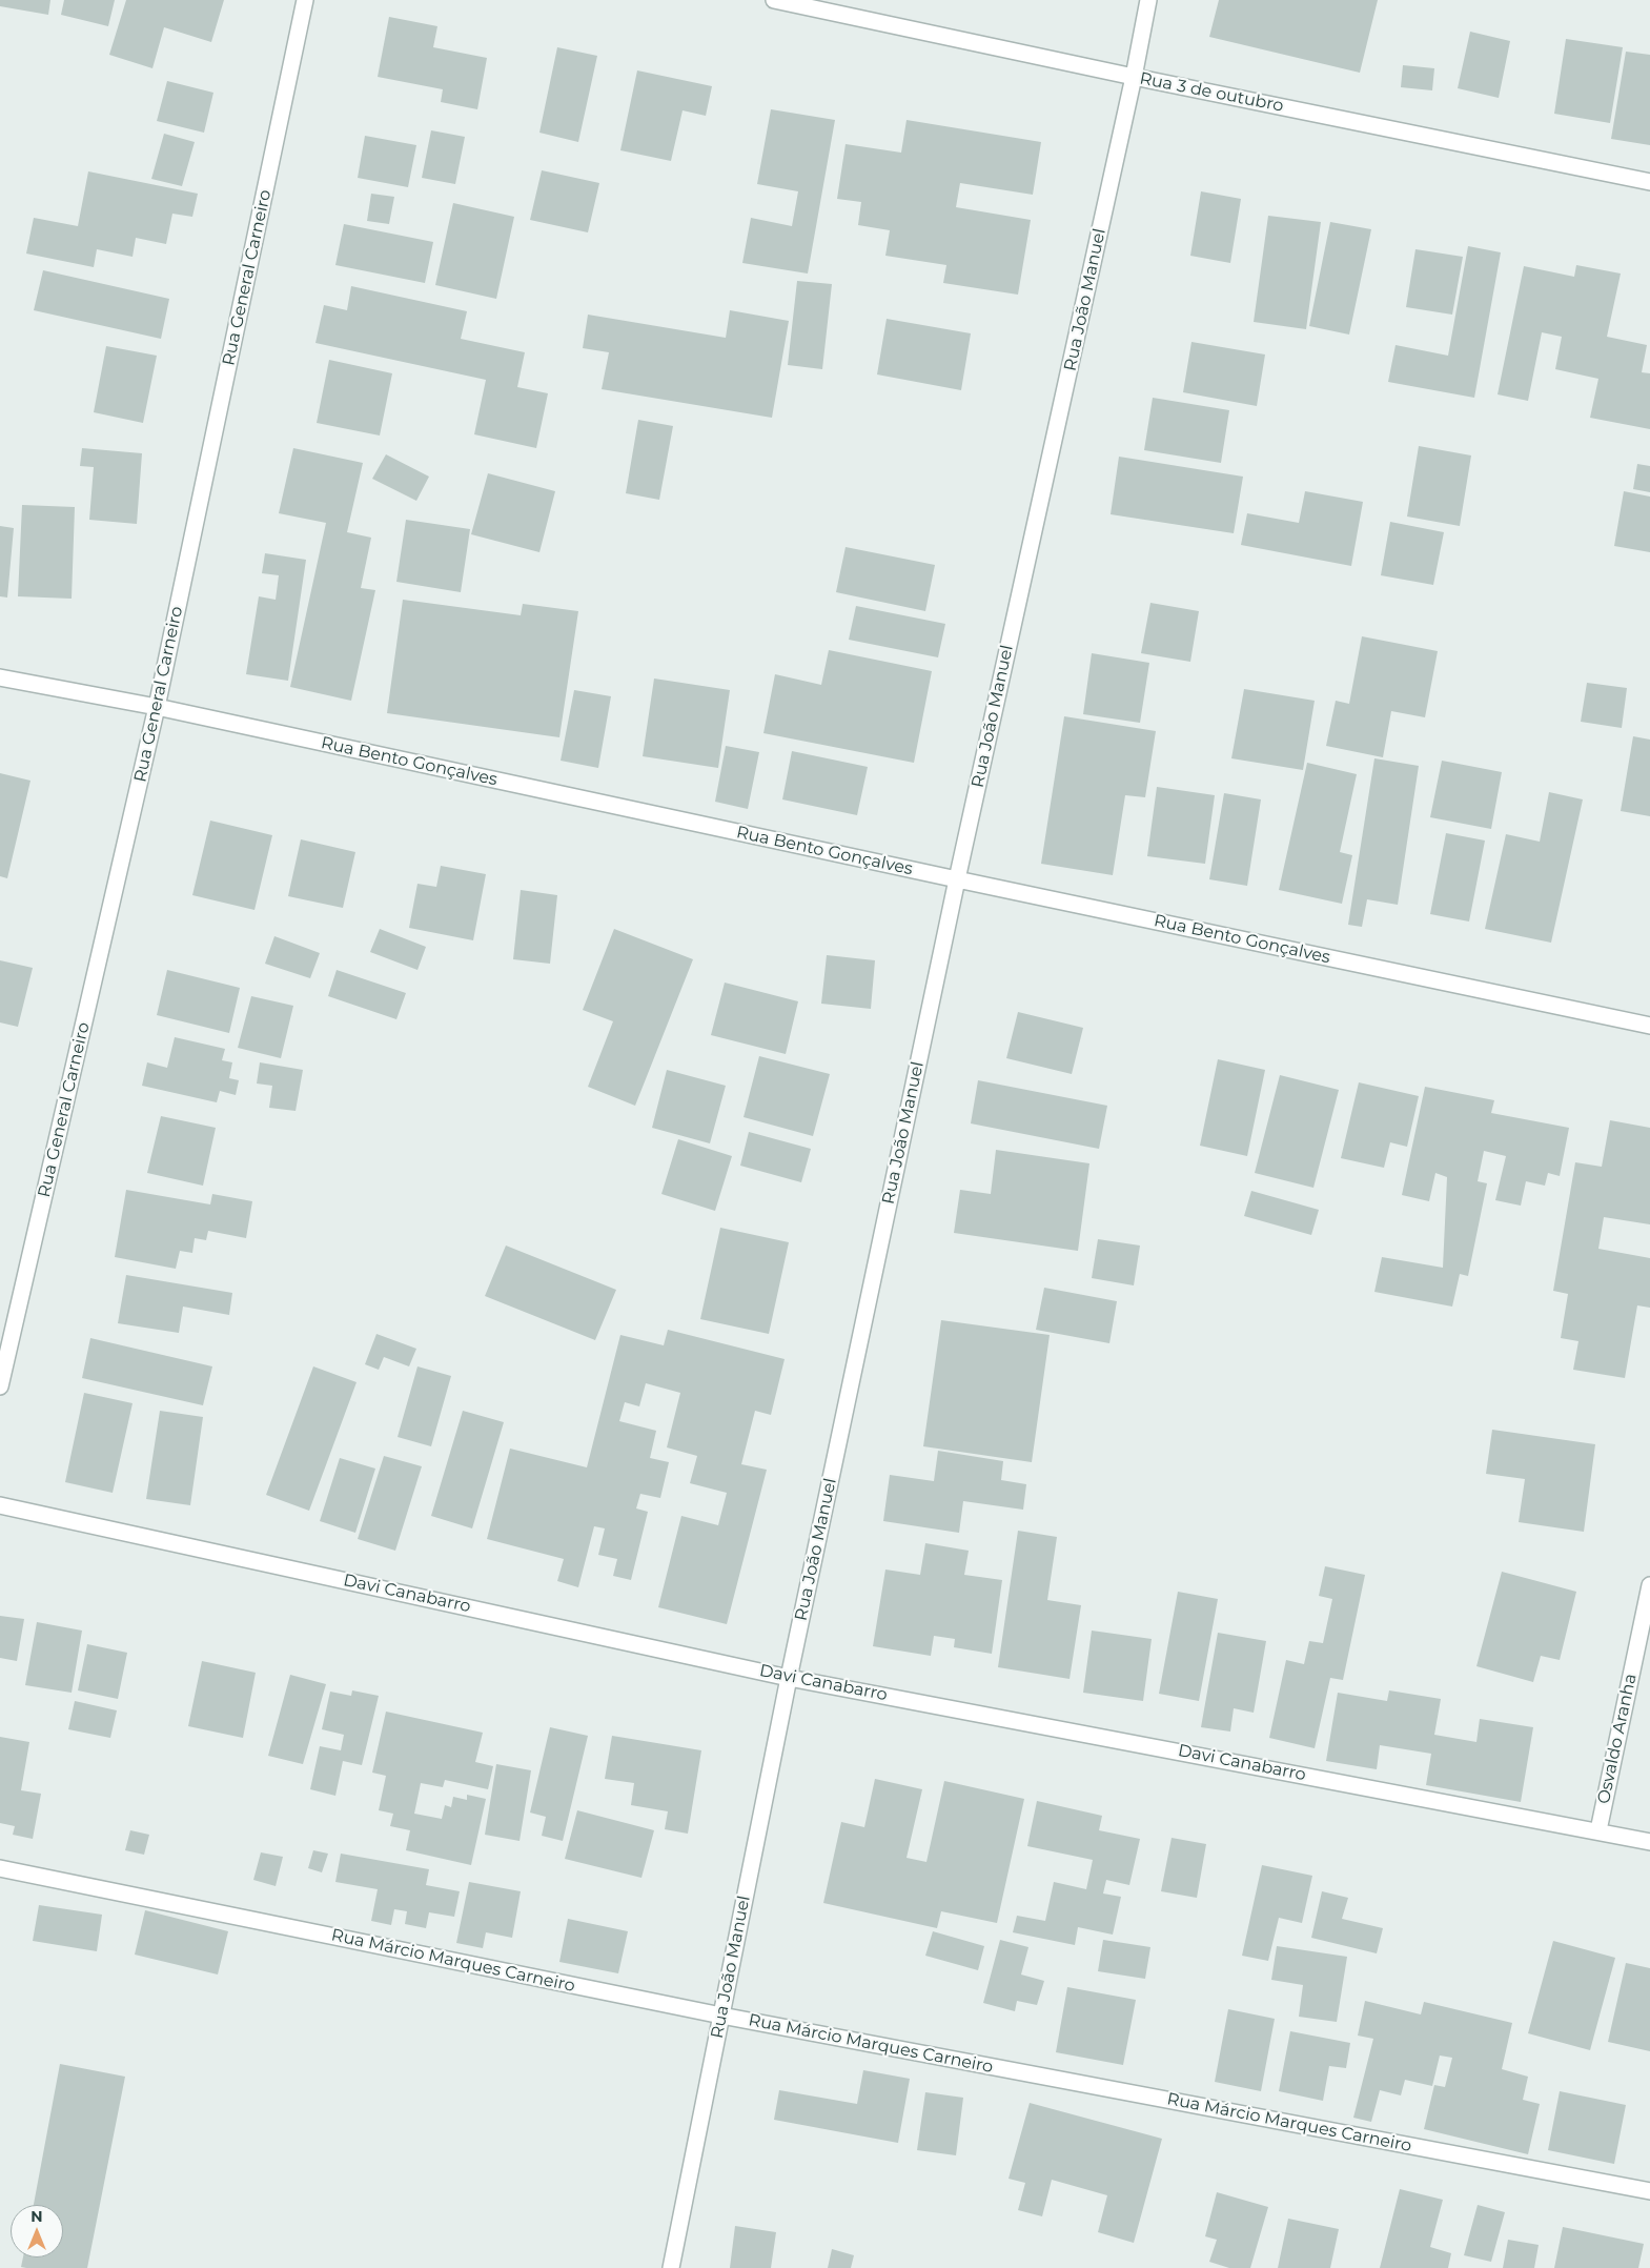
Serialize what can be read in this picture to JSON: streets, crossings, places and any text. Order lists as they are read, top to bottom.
{
  "streets": {
    "street": [
      "Rua 3 de outubro",
      "Rua General Carneiro",
      "Rua João Manuel",
      "Rua Bento Gonçalves",
      "Davi Canabarro",
      "Osvaldo Aranha",
      "Rua Márcio Marques Carneiro"
    ]
  },
  "crossings": [
    ["Rua 3 de outubro", "Rua João Manuel"],
    ["Rua General Carneiro", "Rua Bento Gonçalves"],
    ["Rua João Manuel", "Rua Bento Gonçalves"],
    ["Rua João Manuel", "Davi Canabarro"],
    ["Rua João Manuel", "Rua Márcio Marques Carneiro"],
    ["Davi Canabarro", "Osvaldo Aranha"]
  ],
  "north": "top"
}
